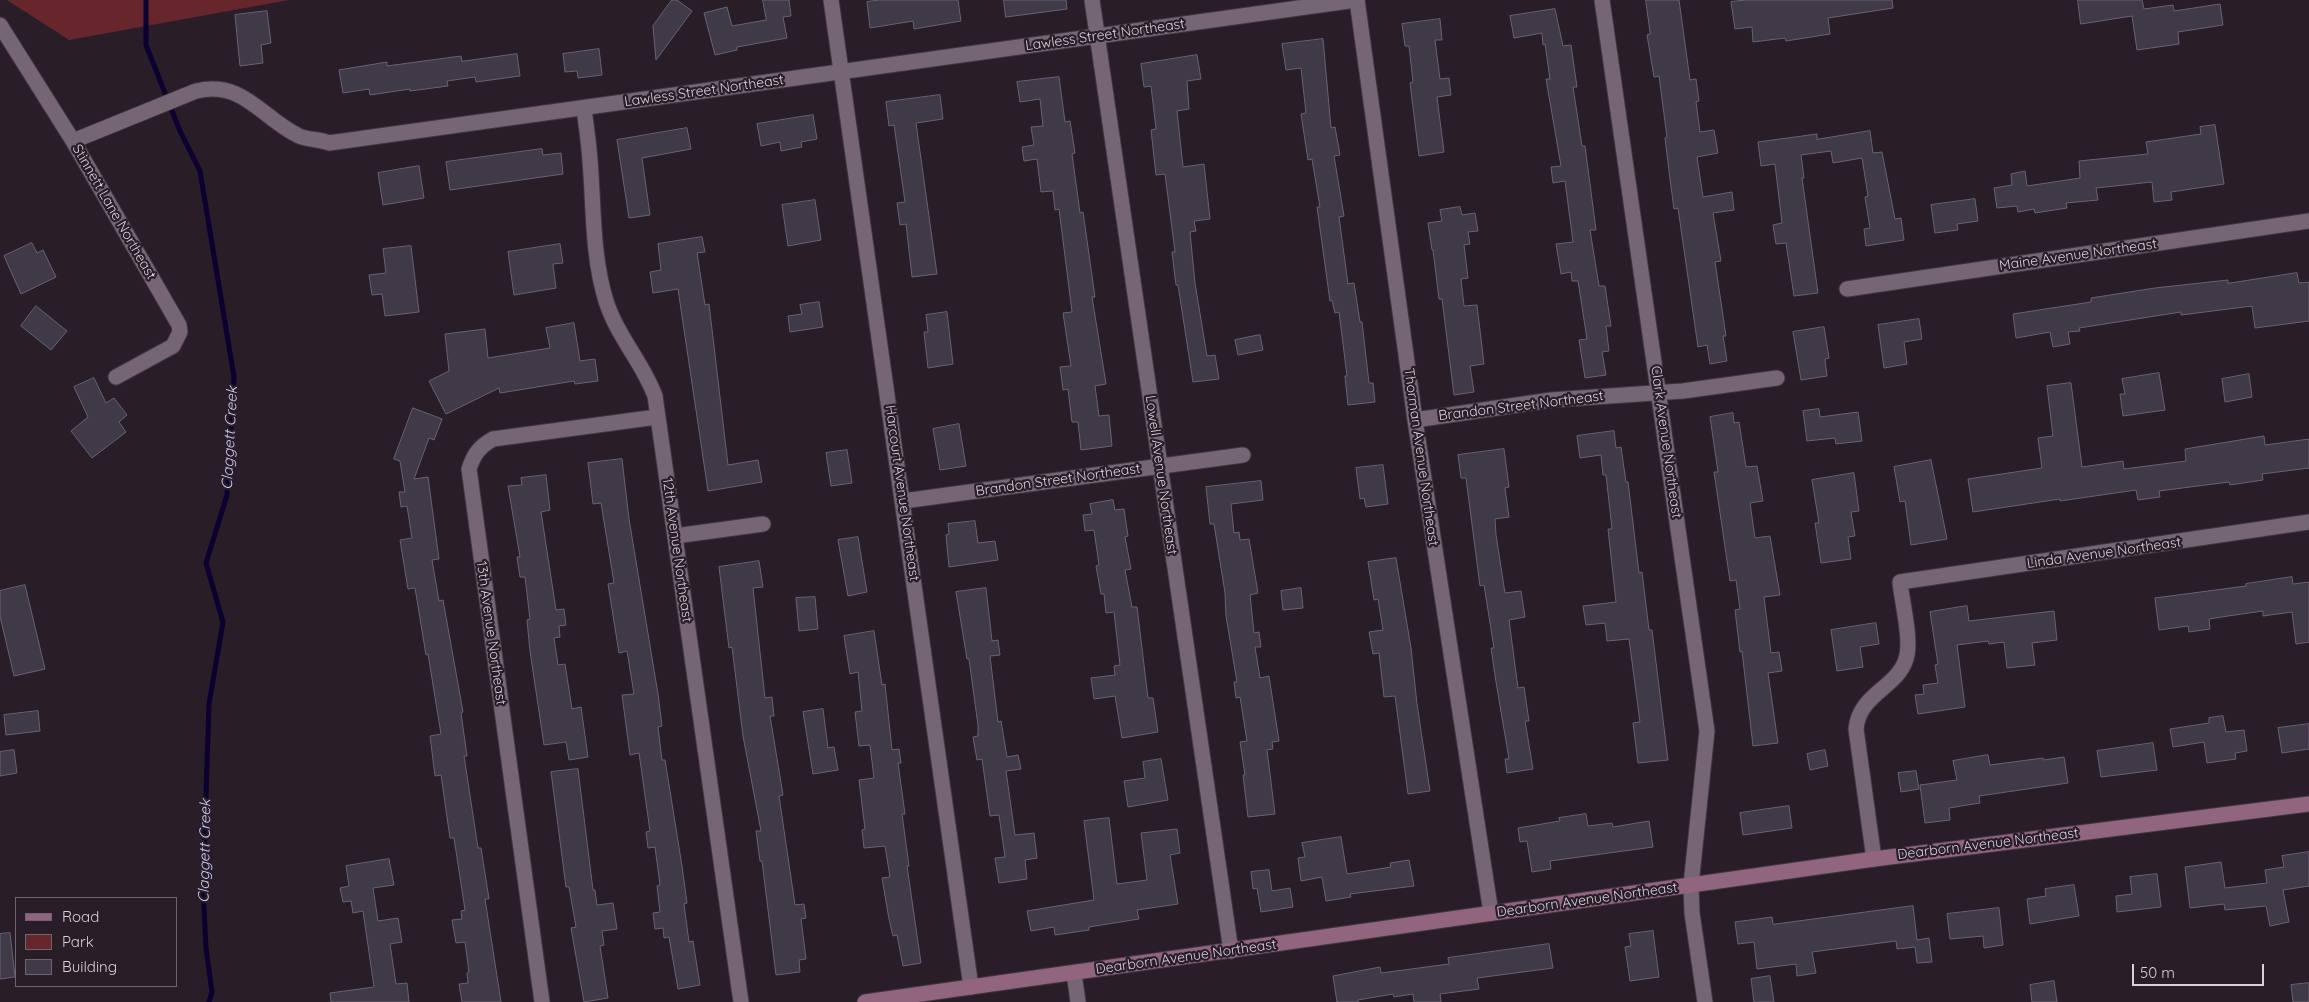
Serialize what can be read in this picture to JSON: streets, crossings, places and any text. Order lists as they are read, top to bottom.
{
  "streets": {
    "street": [
      "Lawless Street Northeast",
      "Stinnett Lane Northeast",
      "Maine Avenue Northeast",
      "Brandon Street Northeast",
      "Clark Avenue Northeast",
      "Thorman Avenue Northeast",
      "Lowell Avenue Northeast",
      "Harcourt Avenue Northeast",
      "12th Avenue Northeast",
      "Linda Avenue Northeast",
      "13th Avenue Northeast",
      "Dearborn Avenue Northeast"
    ]
  },
  "crossings": [
    ["Lawless Street Northeast", "Stinnett Lane Northeast"],
    ["Lawless Street Northeast", "Thorman Avenue Northeast"],
    ["Lawless Street Northeast", "Lowell Avenue Northeast"],
    ["Lawless Street Northeast", "Harcourt Avenue Northeast"],
    ["Lawless Street Northeast", "12th Avenue Northeast"],
    ["Brandon Street Northeast", "Clark Avenue Northeast"],
    ["Brandon Street Northeast", "Thorman Avenue Northeast"],
    ["Brandon Street Northeast", "Lowell Avenue Northeast"],
    ["Brandon Street Northeast", "Harcourt Avenue Northeast"],
    ["Clark Avenue Northeast", "Dearborn Avenue Northeast"],
    ["Thorman Avenue Northeast", "Dearborn Avenue Northeast"],
    ["Lowell Avenue Northeast", "Dearborn Avenue Northeast"],
    ["Harcourt Avenue Northeast", "Dearborn Avenue Northeast"],
    ["12th Avenue Northeast", "13th Avenue Northeast"],
    ["Linda Avenue Northeast", "Dearborn Avenue Northeast"]
  ],
  "water": ["Claggett Creek"],
  "legend": ["Road", "Park", "Building"],
  "scale_bar": "50 m"
}
